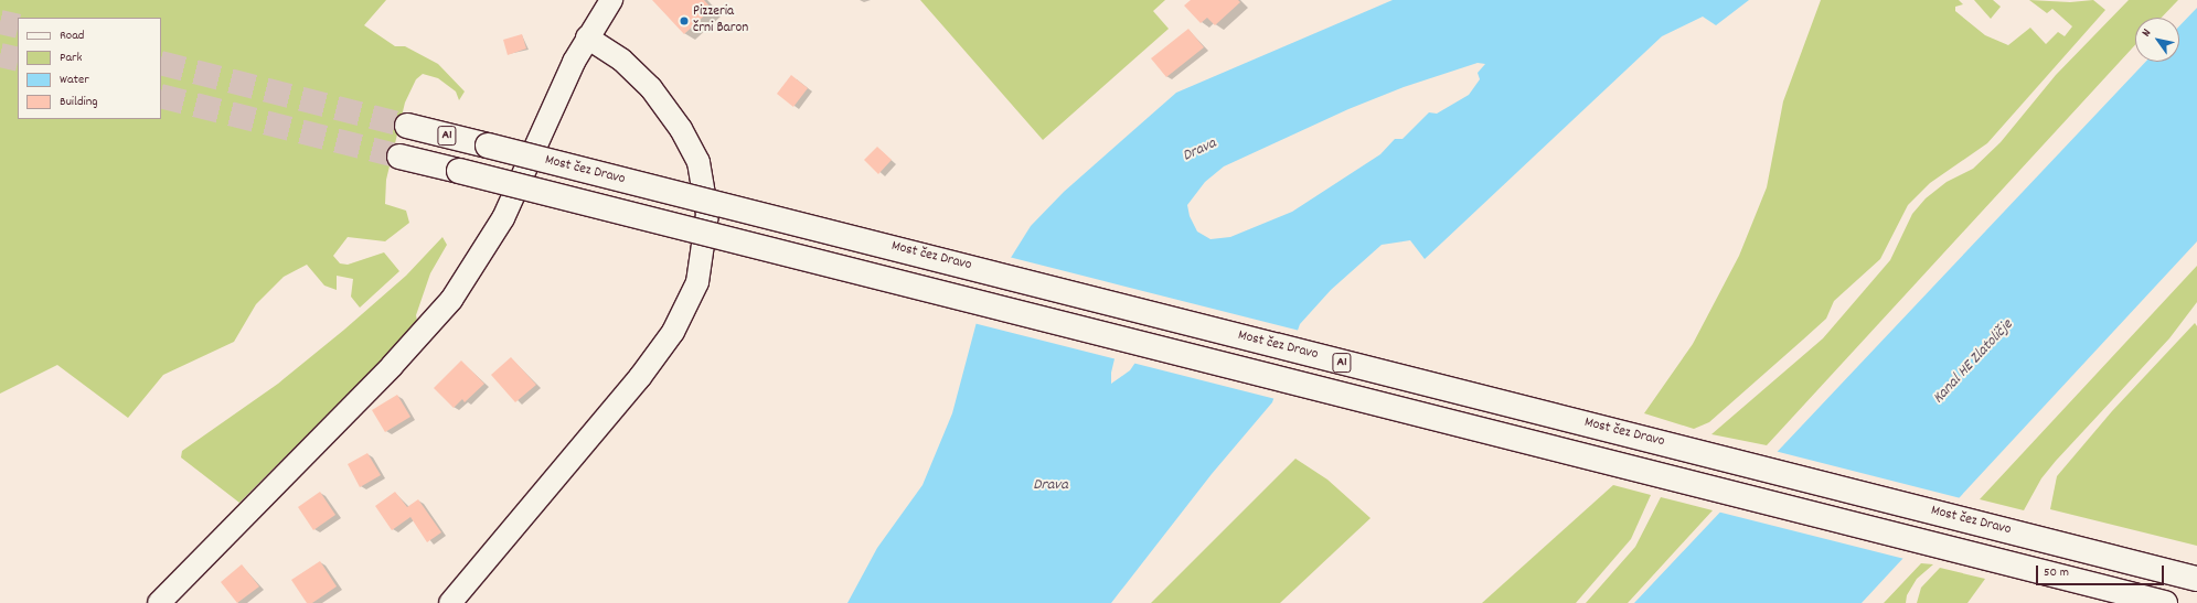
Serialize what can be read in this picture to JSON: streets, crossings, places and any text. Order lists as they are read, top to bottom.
{
  "streets": {
    "highway": ["A1", "Most čez Dravo"]
  },
  "water": ["Drava", "Kanal HE Zlatoličje"],
  "places": ["Pizzeria črni Baron"],
  "legend": [
    "Road",
    "Park",
    "Water",
    "Building"
  ],
  "scale_bar": "50 m",
  "north": "top left"
}
